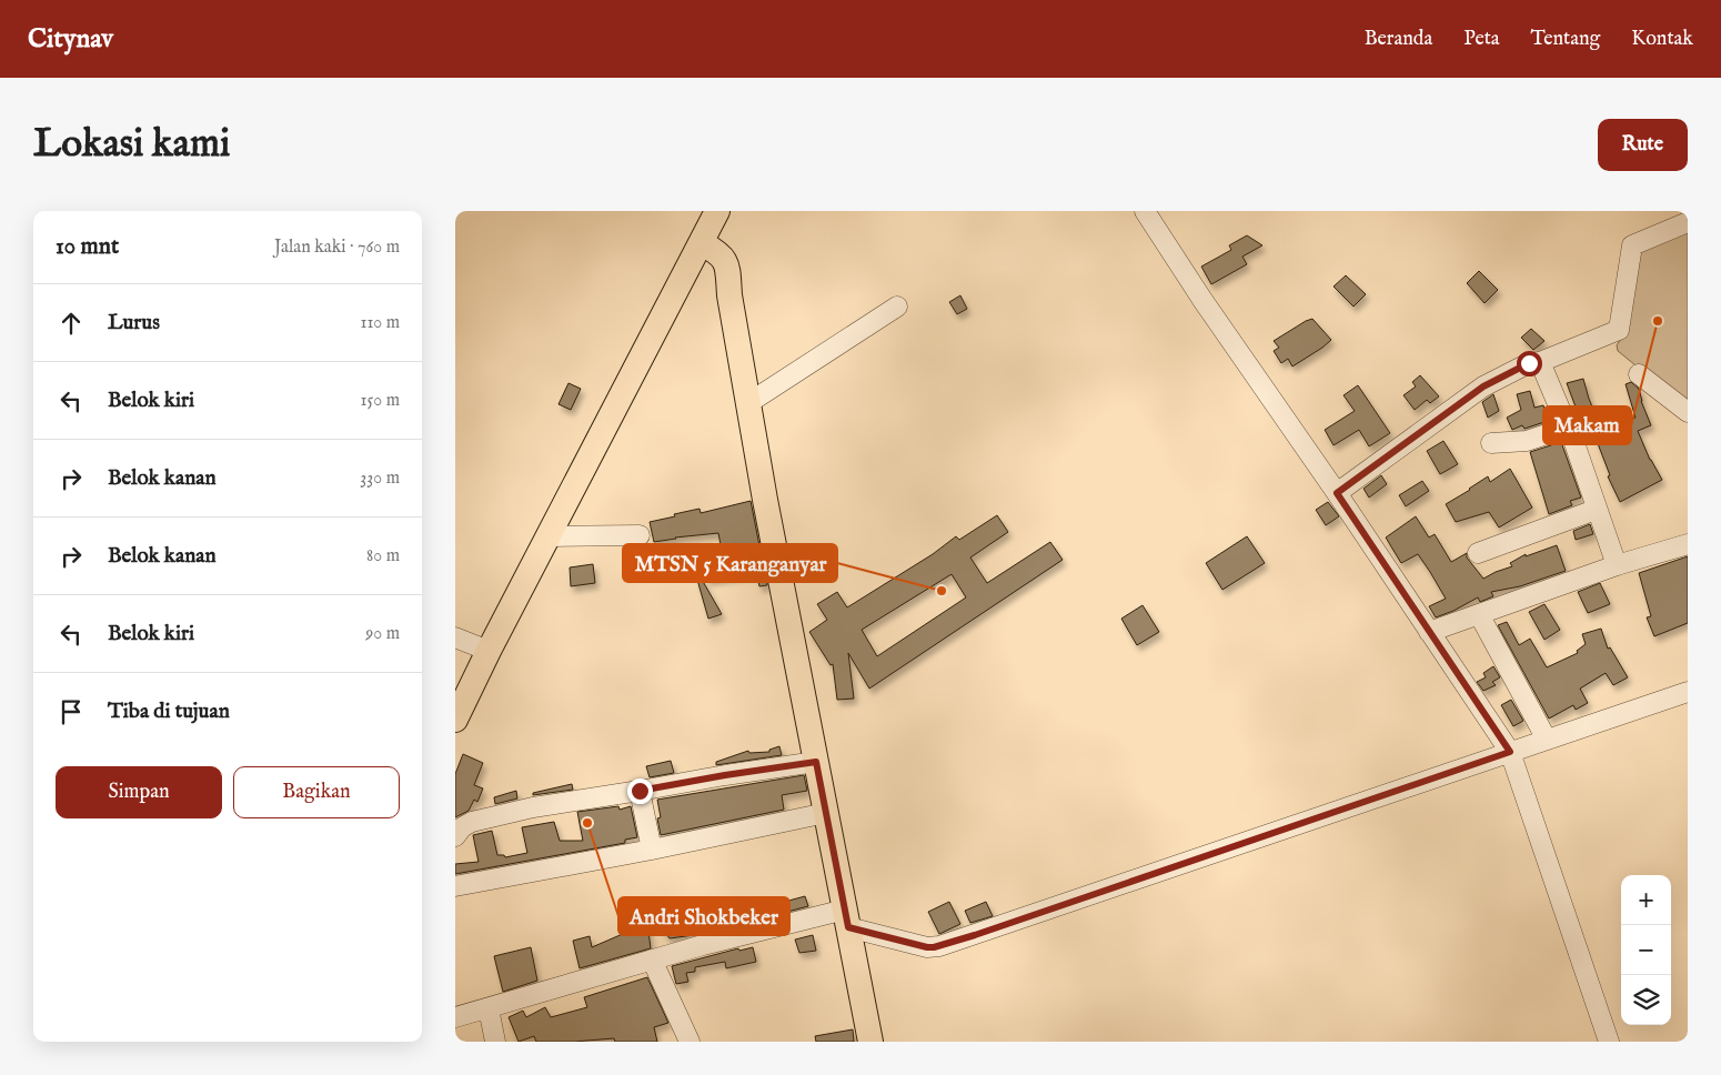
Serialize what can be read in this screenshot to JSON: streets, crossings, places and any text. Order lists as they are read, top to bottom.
{
  "places": ["Makam", "MTSN 5 Karanganyar", "Andri Shokbeker"],
  "page": {
    "header": "Citynav",
    "nav": [
      "Beranda",
      "Peta",
      "Tentang",
      "Kontak"
    ],
    "buttons": [
      "Rute",
      ["Simpan", "Bagikan"]
    ],
    "title": "Lokasi kami",
    "heading": ["10 mnt", "Jalan kaki · 760 m"],
    "list": [
      ["Lurus", "110 m"],
      ["Belok kiri", "150 m"],
      ["Belok kanan", "330 m"],
      ["Belok kanan", "80 m"],
      ["Belok kiri", "90 m"],
      "Tiba di tujuan"
    ],
    "map_buttons": ["+", "−"]
  }
}
